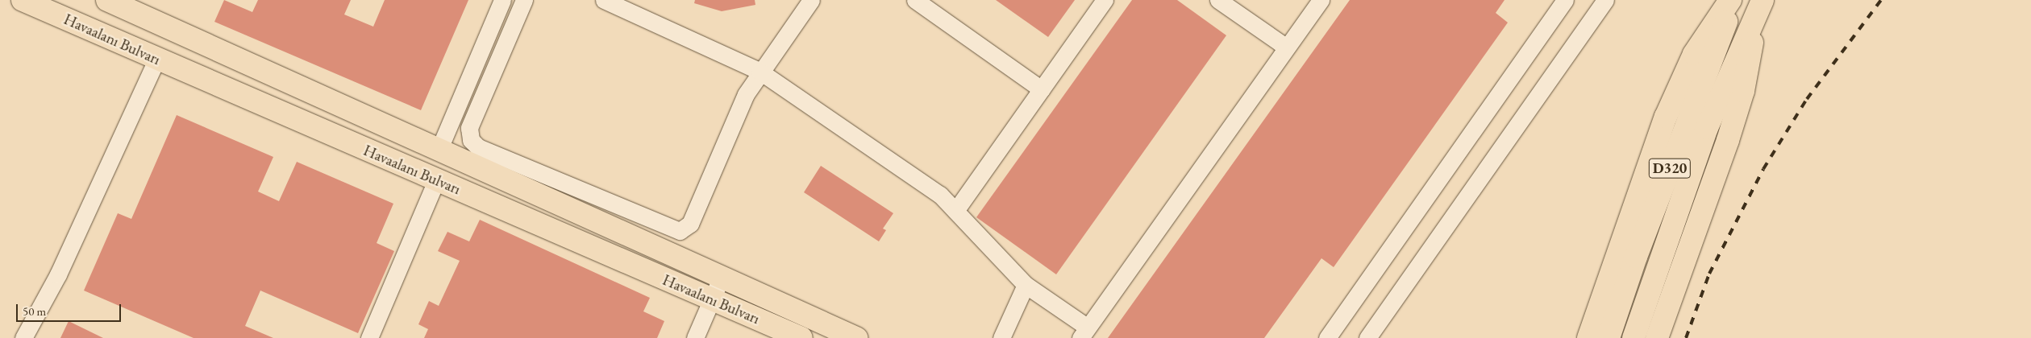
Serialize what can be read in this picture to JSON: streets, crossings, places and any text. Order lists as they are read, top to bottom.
{
  "streets": {
    "main road": ["Havaalanı Bulvarı", "D320"]
  },
  "scale_bar": "50 m"
}
